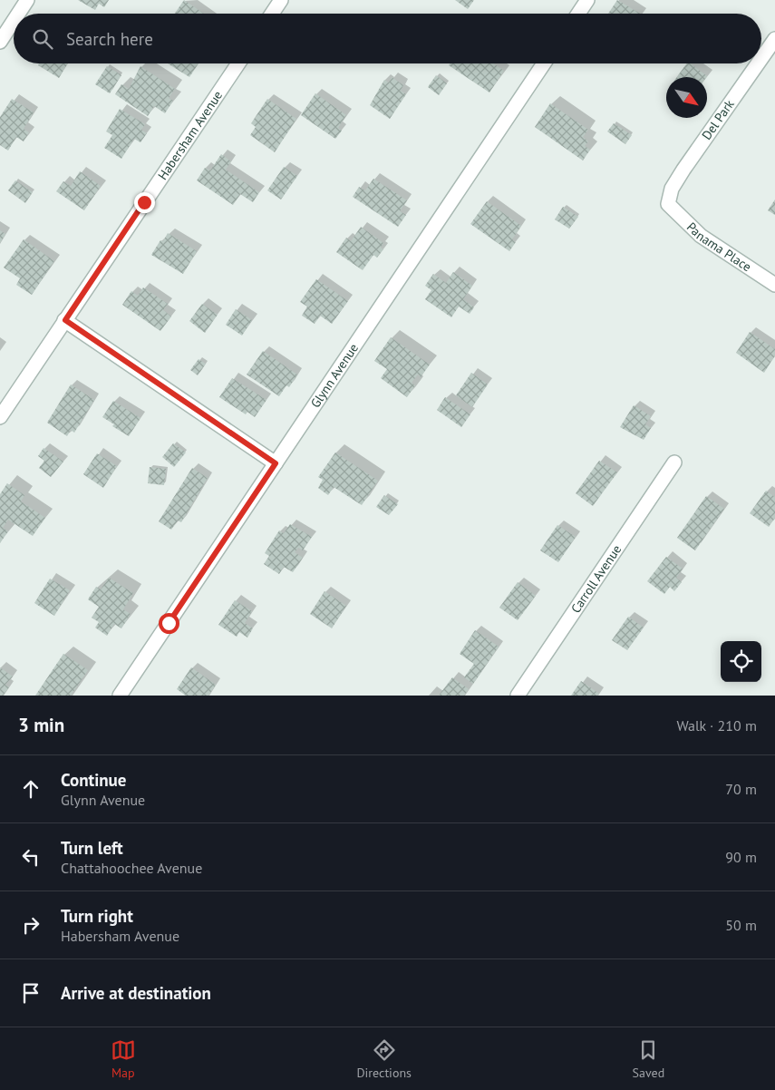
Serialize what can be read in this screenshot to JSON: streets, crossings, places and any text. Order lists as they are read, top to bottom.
{
  "streets": {
    "street": [
      "Del Park",
      "Habersham Avenue",
      "Panama Place",
      "Glynn Avenue",
      "Carroll Avenue"
    ]
  },
  "crossings": [
    ["Del Park", "Panama Place"]
  ],
  "north": "bottom right",
  "page": {
    "search": "Search here",
    "heading": ["3 min", "Walk · 210 m"],
    "list": [
      ["Continue", "Glynn Avenue", "70 m"],
      ["Turn left", "Chattahoochee Avenue", "90 m"],
      ["Turn right", "Habersham Avenue", "50 m"],
      "Arrive at destination"
    ],
    "nav": ["Map", "Directions", "Saved"]
  }
}
